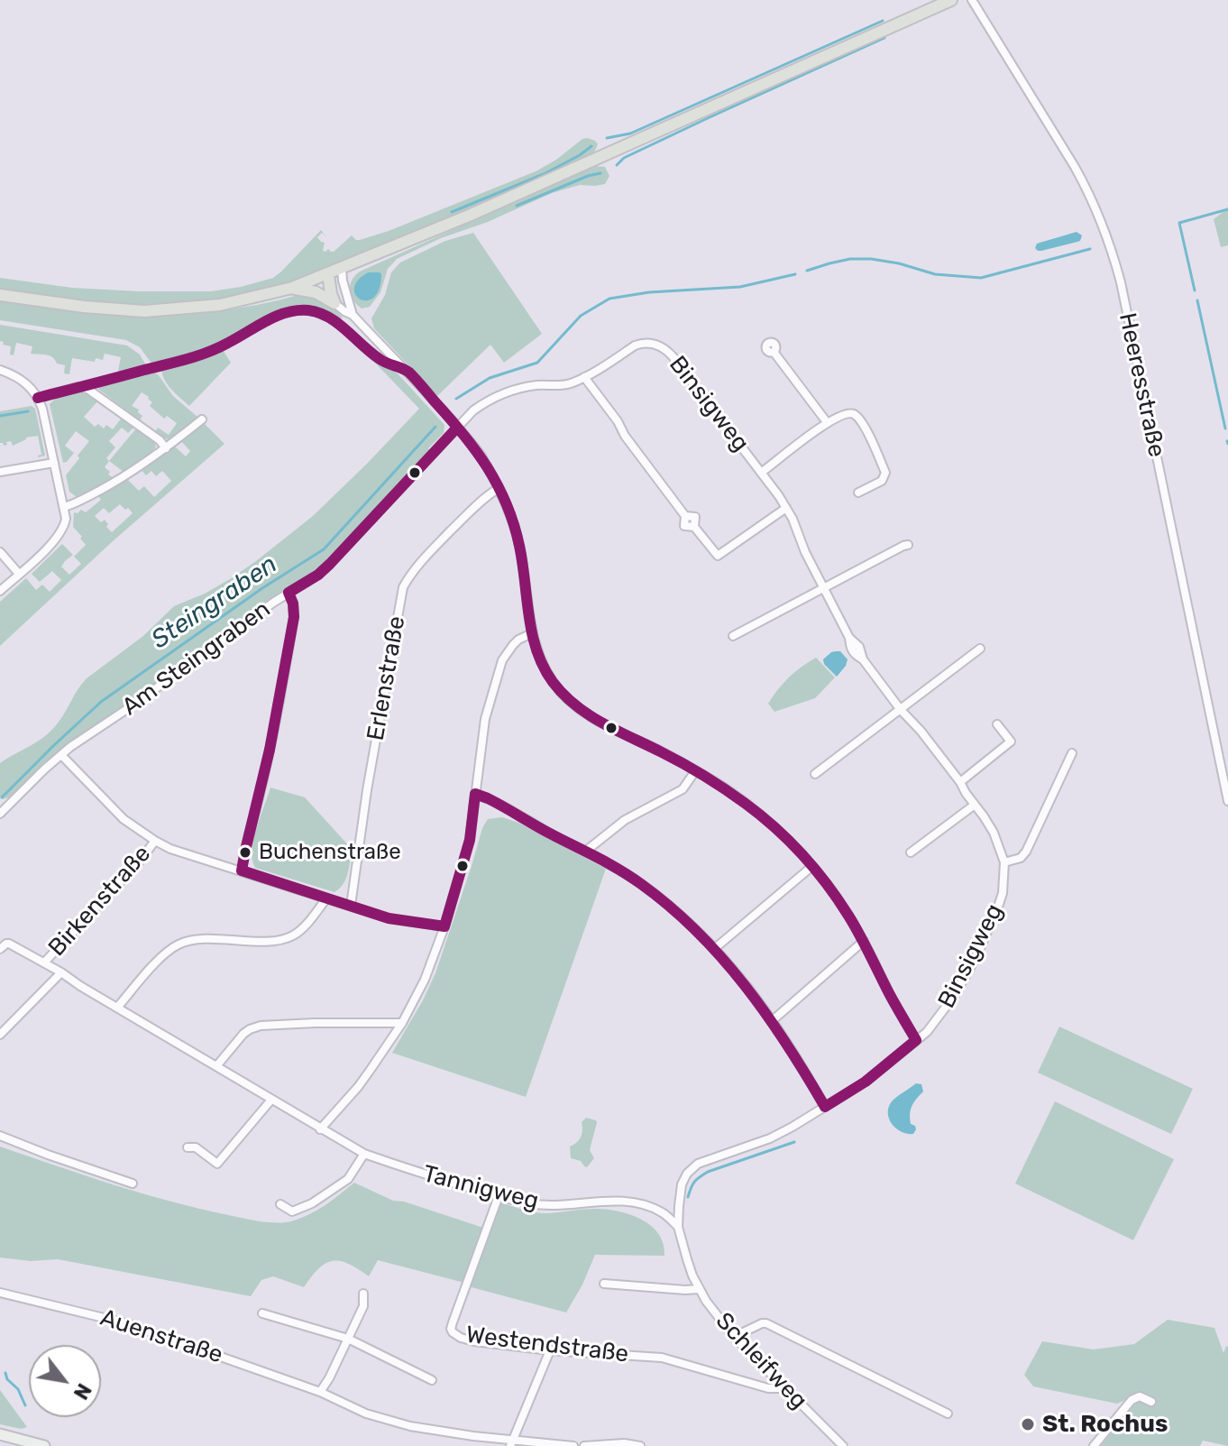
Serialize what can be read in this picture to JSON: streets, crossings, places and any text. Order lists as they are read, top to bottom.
{
  "streets": {
    "street": [
      "Heeresstraße",
      "Binsigweg",
      "Am Steingraben",
      "Erlenstraße",
      "Birkenstraße",
      "Tannigweg",
      "Auenstraße",
      "Westendstraße",
      "Schleifweg"
    ]
  },
  "crossings": [
    ["Binsigweg", "Am Steingraben"],
    ["Binsigweg", "Schleifweg"],
    ["Birkenstraße", "Tannigweg"],
    ["Tannigweg", "Westendstraße"],
    ["Tannigweg", "Schleifweg"],
    ["Westendstraße", "Schleifweg"]
  ],
  "water": ["Steingraben"],
  "places": ["Buchenstraße", "St. Rochus"],
  "north": "bottom right"
}
